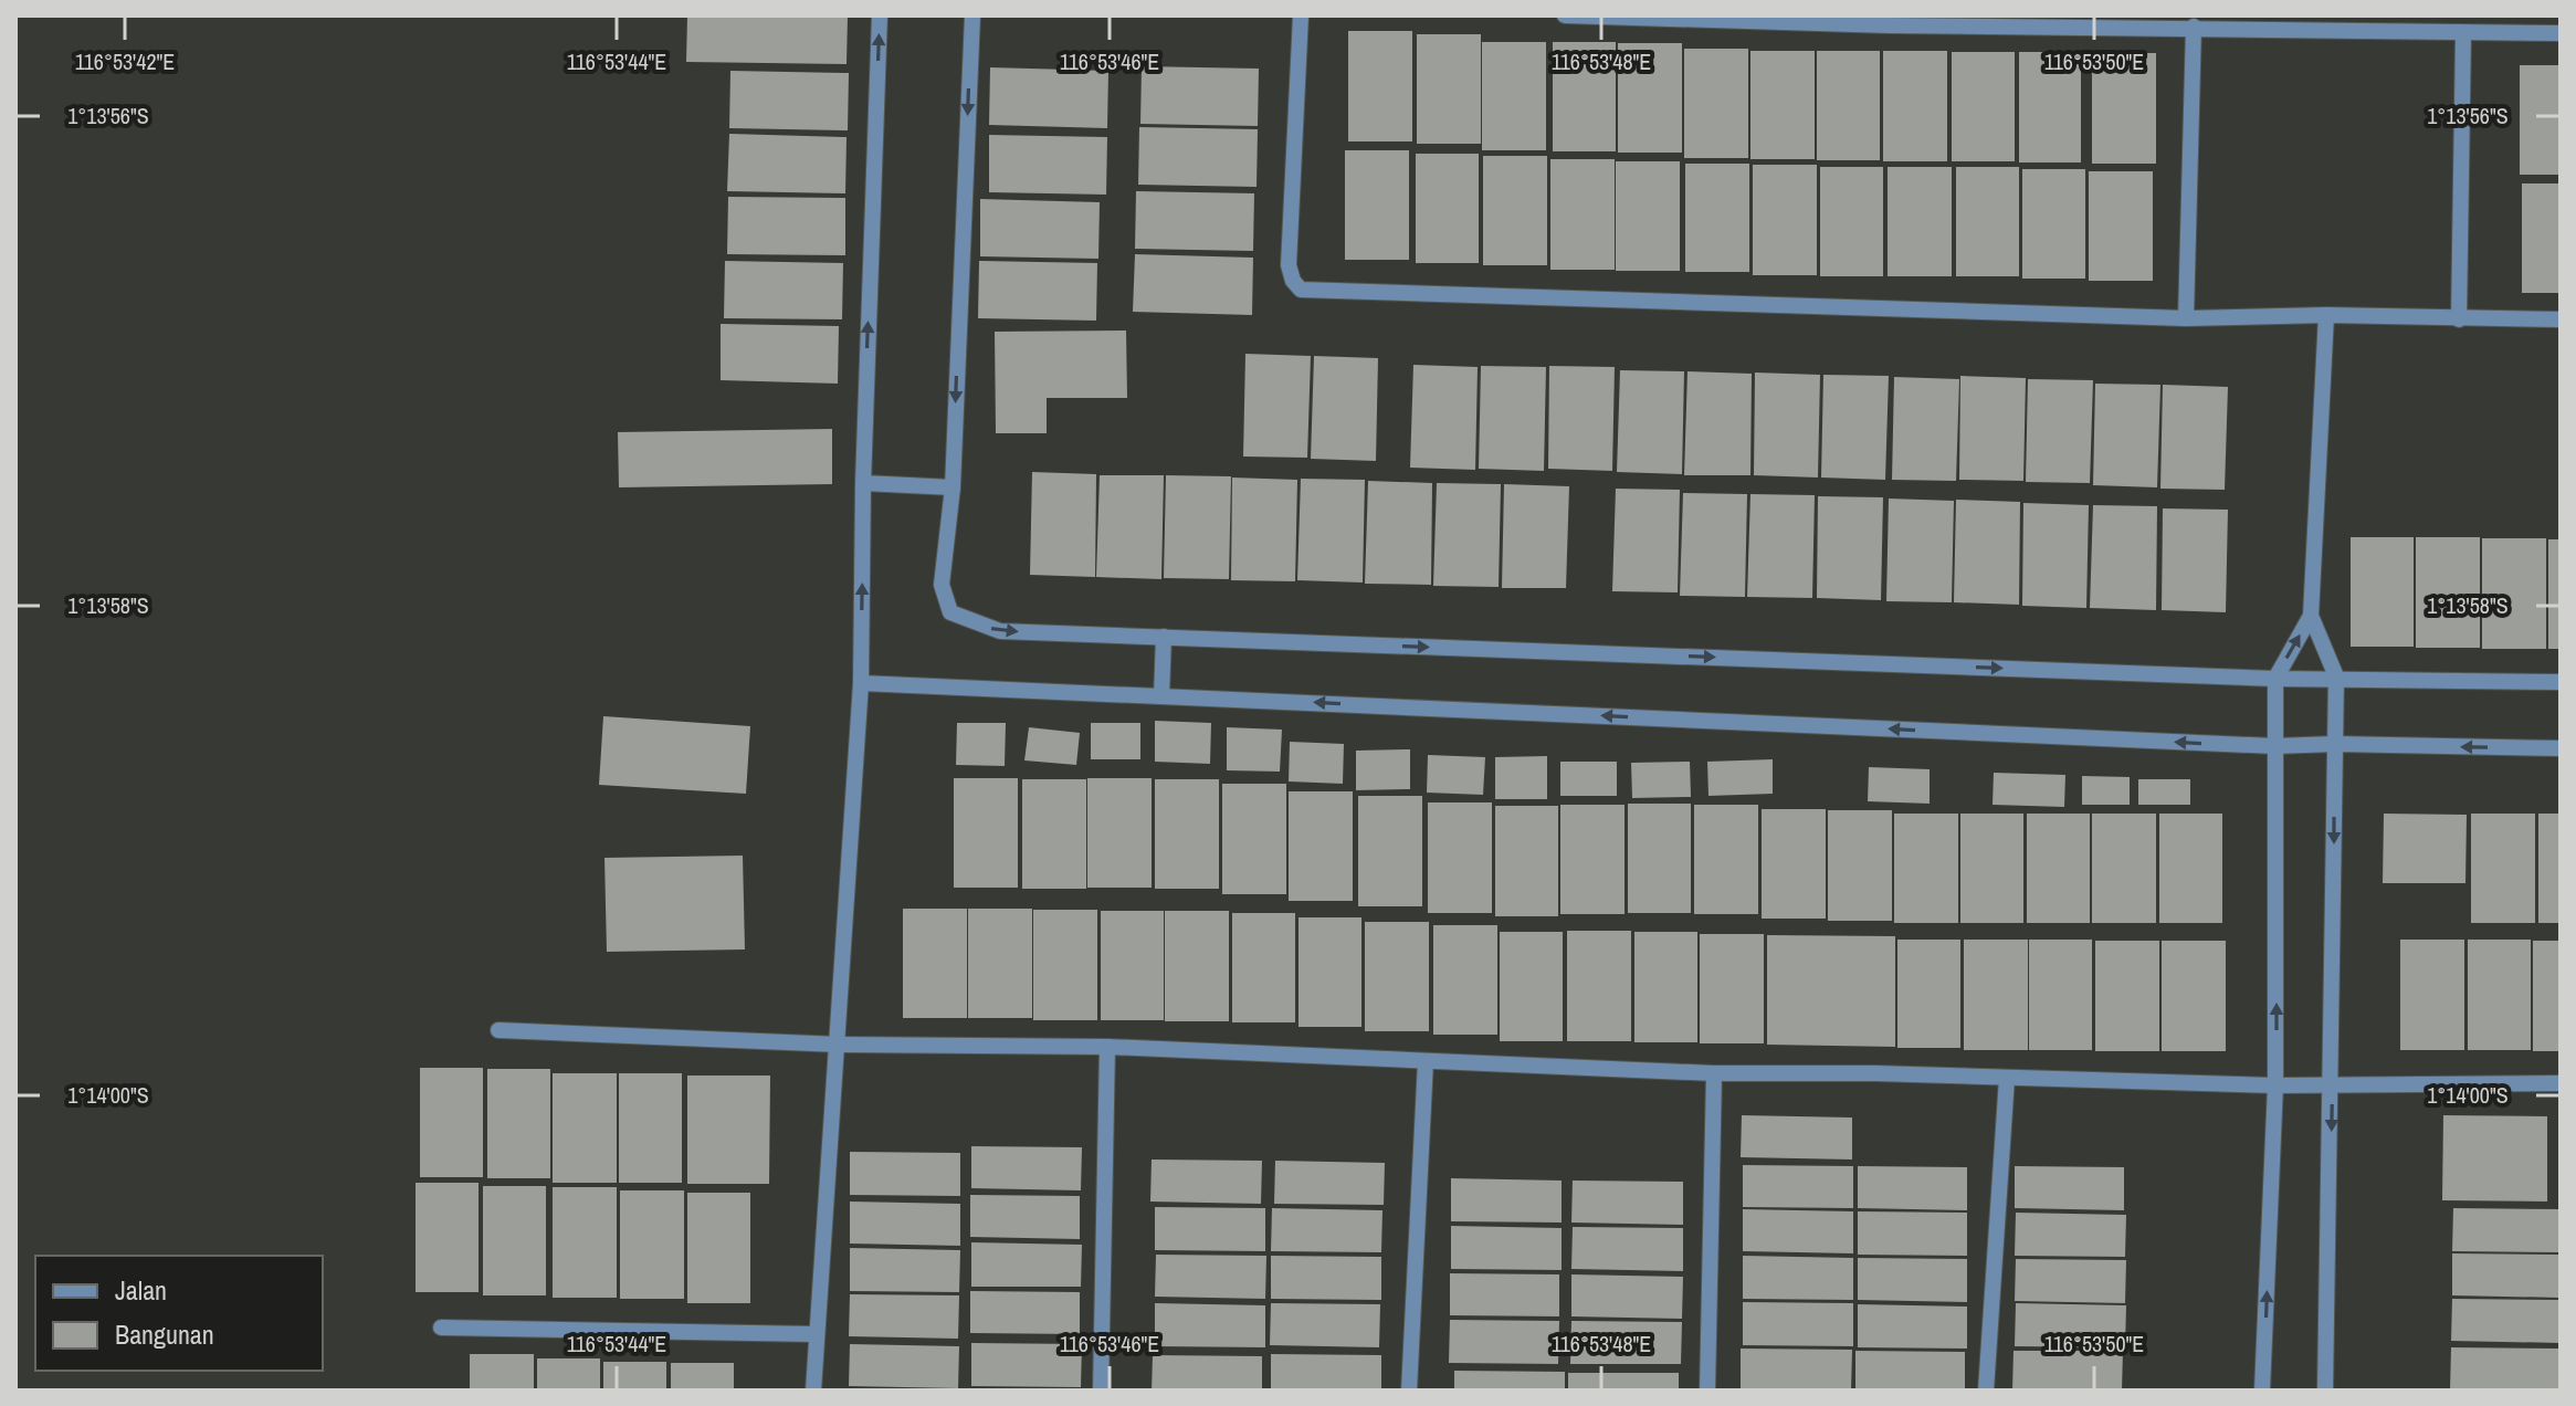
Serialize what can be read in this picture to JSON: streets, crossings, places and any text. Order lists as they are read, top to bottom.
{
  "legend": ["Jalan", "Bangunan"],
  "coordinates": [
    "116°53'42\"E",
    "116°53'44\"E",
    "116°53'46\"E",
    "116°53'48\"E",
    "116°53'50\"E",
    "1°13'56\"S",
    "1°13'58\"S",
    "1°14'00\"S"
  ]
}
